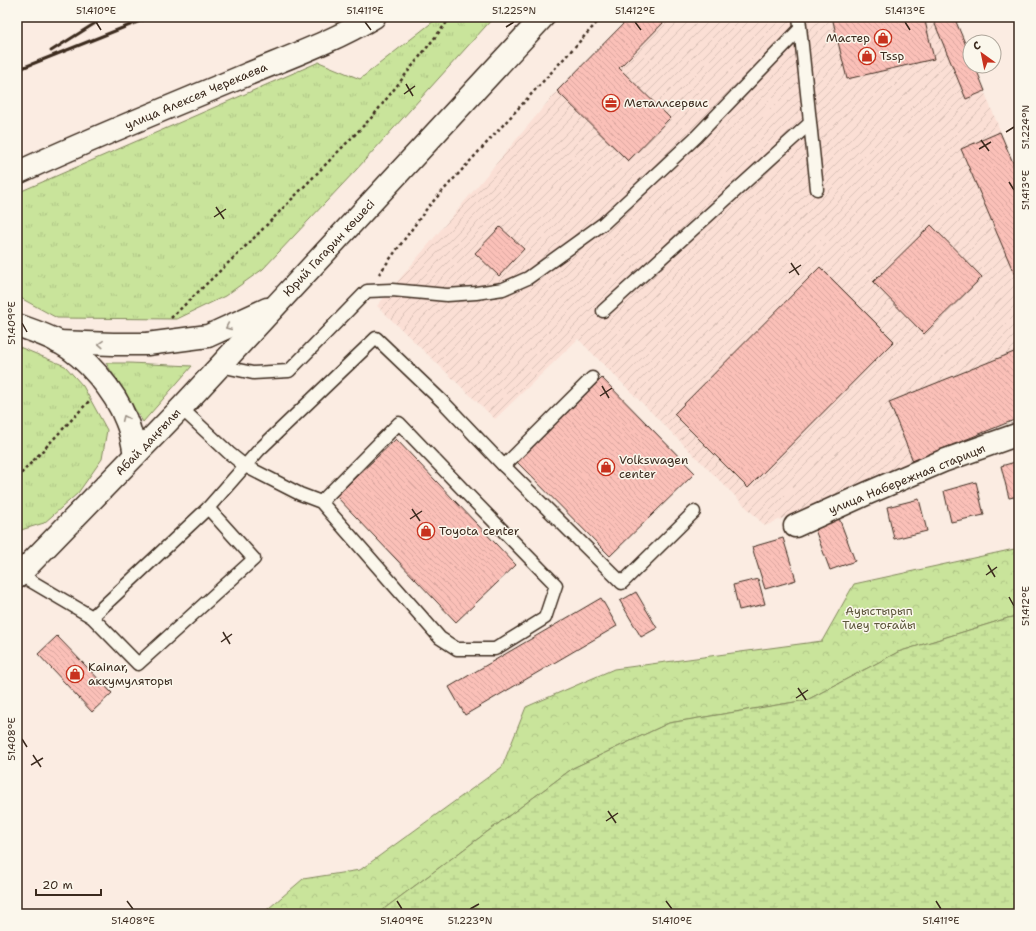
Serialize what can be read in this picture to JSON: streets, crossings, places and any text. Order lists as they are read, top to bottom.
{
  "streets": {
    "main road": [
      "улица Алексея Черекаева",
      "Юрий Гагарин көшесі",
      "Абай даңғылы",
      "улица Набережная старицы"
    ]
  },
  "crossings": [
    ["Юрий Гагарин көшесі", "Абай даңғылы"]
  ],
  "parks": ["Ауыстырып Тиеу тоғайы"],
  "places": {
    "shop": [
      "Мастер",
      "Tssp",
      "Volkswagen center",
      "Toyota center",
      "Kainar, аккумуляторы"
    ],
    "office": ["Металлсервис"]
  },
  "scale_bar": "20 m",
  "north": "top left",
  "coordinates": [
    "51.410°E",
    "51.411°E",
    "51.225°N",
    "51.412°E",
    "51.413°E",
    "51.224°N",
    "51.409°E",
    "51.408°E",
    "51.223°N"
  ]
}
